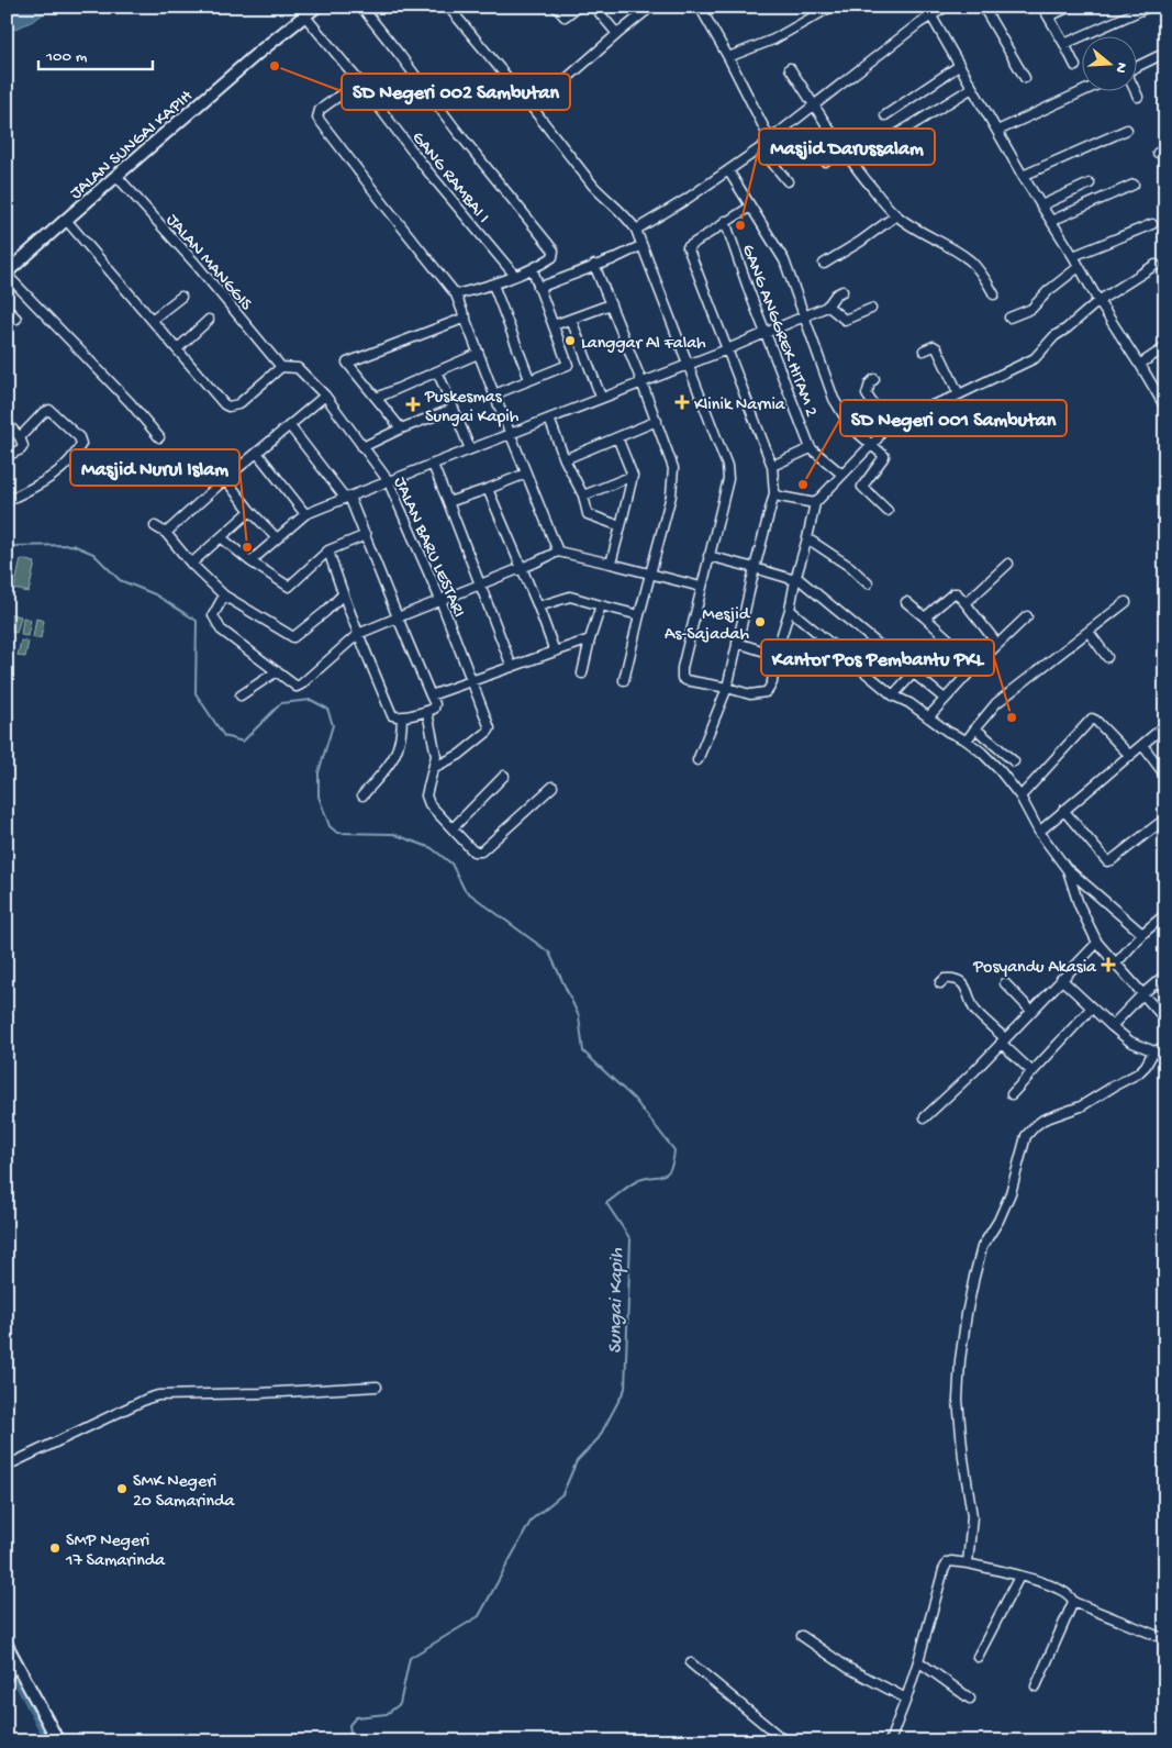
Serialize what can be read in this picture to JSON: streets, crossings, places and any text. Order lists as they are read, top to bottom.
{
  "streets": {
    "street": [
      "JALAN SUNGAI KAPIH",
      "GANG RAMBAI I",
      "JALAN MANGGIS",
      "GANG ANGGREK HITAM 2",
      "JALAN BARU LESTARI"
    ]
  },
  "crossings": [
    ["JALAN SUNGAI KAPIH", "GANG RAMBAI I"],
    ["JALAN SUNGAI KAPIH", "JALAN MANGGIS"],
    ["JALAN MANGGIS", "JALAN BARU LESTARI"]
  ],
  "water": ["Sungai Kapih"],
  "places": {
    "other": [
      "SD Negeri 002 Sambutan",
      "Masjid Darussalam",
      "Langgar Al Falah",
      "SD Negeri 001 Sambutan",
      "Masjid Nurul Islam",
      "Mesjid As-Sajadah",
      "Kantor Pos Pembantu PKL",
      "SMK Negeri 20 Samarinda",
      "SMP Negeri 17 Samarinda"
    ],
    "health": ["Klinik Narnia", "Puskesmas Sungai Kapih", "Posyandu Akasia"]
  },
  "scale_bar": "100 m",
  "north": "right"
}
